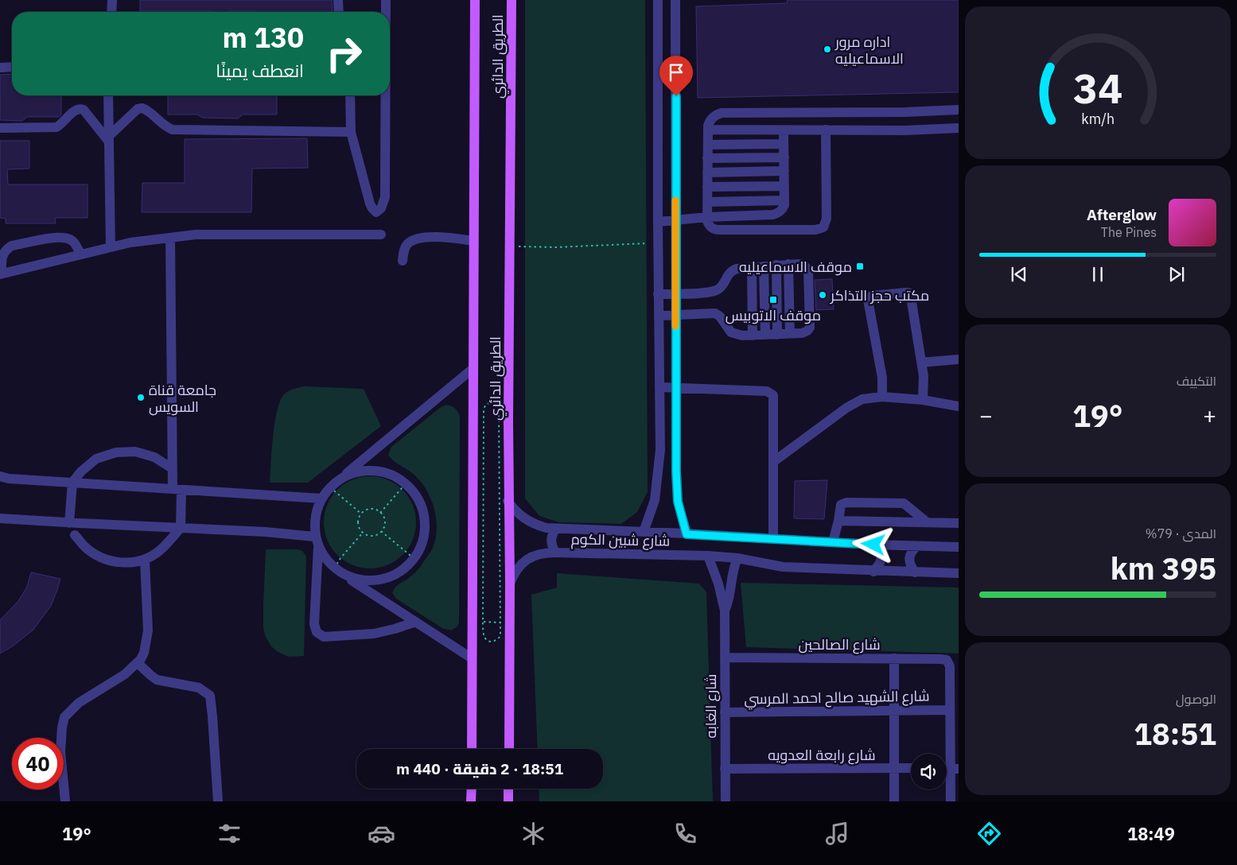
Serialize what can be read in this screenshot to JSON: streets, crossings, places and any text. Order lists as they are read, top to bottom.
{
  "streets": {
    "main road": ["الطريق الدائري"],
    "street": [
      "شارع شبين الكوم",
      "شارع الصالحين",
      "شارع الشهيد صالح احمد المرسي",
      "شارع الغابه",
      "شارع رابعة العدويه"
    ]
  },
  "crossings": [
    ["الطريق الدائري", "شارع شبين الكوم"],
    ["شارع شبين الكوم", "شارع الغابه"],
    ["شارع الصالحين", "شارع الشهيد صالح احمد المرسي"],
    ["شارع الصالحين", "شارع الغابه"],
    ["شارع الشهيد صالح احمد المرسي", "شارع الغابه"],
    ["شارع الغابه", "شارع رابعة العدويه"]
  ],
  "places": {
    "other": ["اداره مرور الاسماعيليه", "مكتب حجز التذاكر", "جامعة قناة السويس"],
    "transit": ["موقف الاسماعيليه", "موقف الاتوبيس"]
  },
  "page": {
    "turn": ["130 m", "انعطف يمينًا"],
    "song": ["Afterglow", "The Pines"],
    "tile": [
      "التكييف",
      ["المدى · 79%", "395 km"],
      ["الوصول", "18:51"]
    ],
    "heat": ["−", "19°", "+"],
    "limit": "40",
    "trip": "18:51 · 2 دقيقة · 440 m",
    "tabs": ["18:49", "19°"],
    "gauge": ["34", "km/h"]
  }
}
